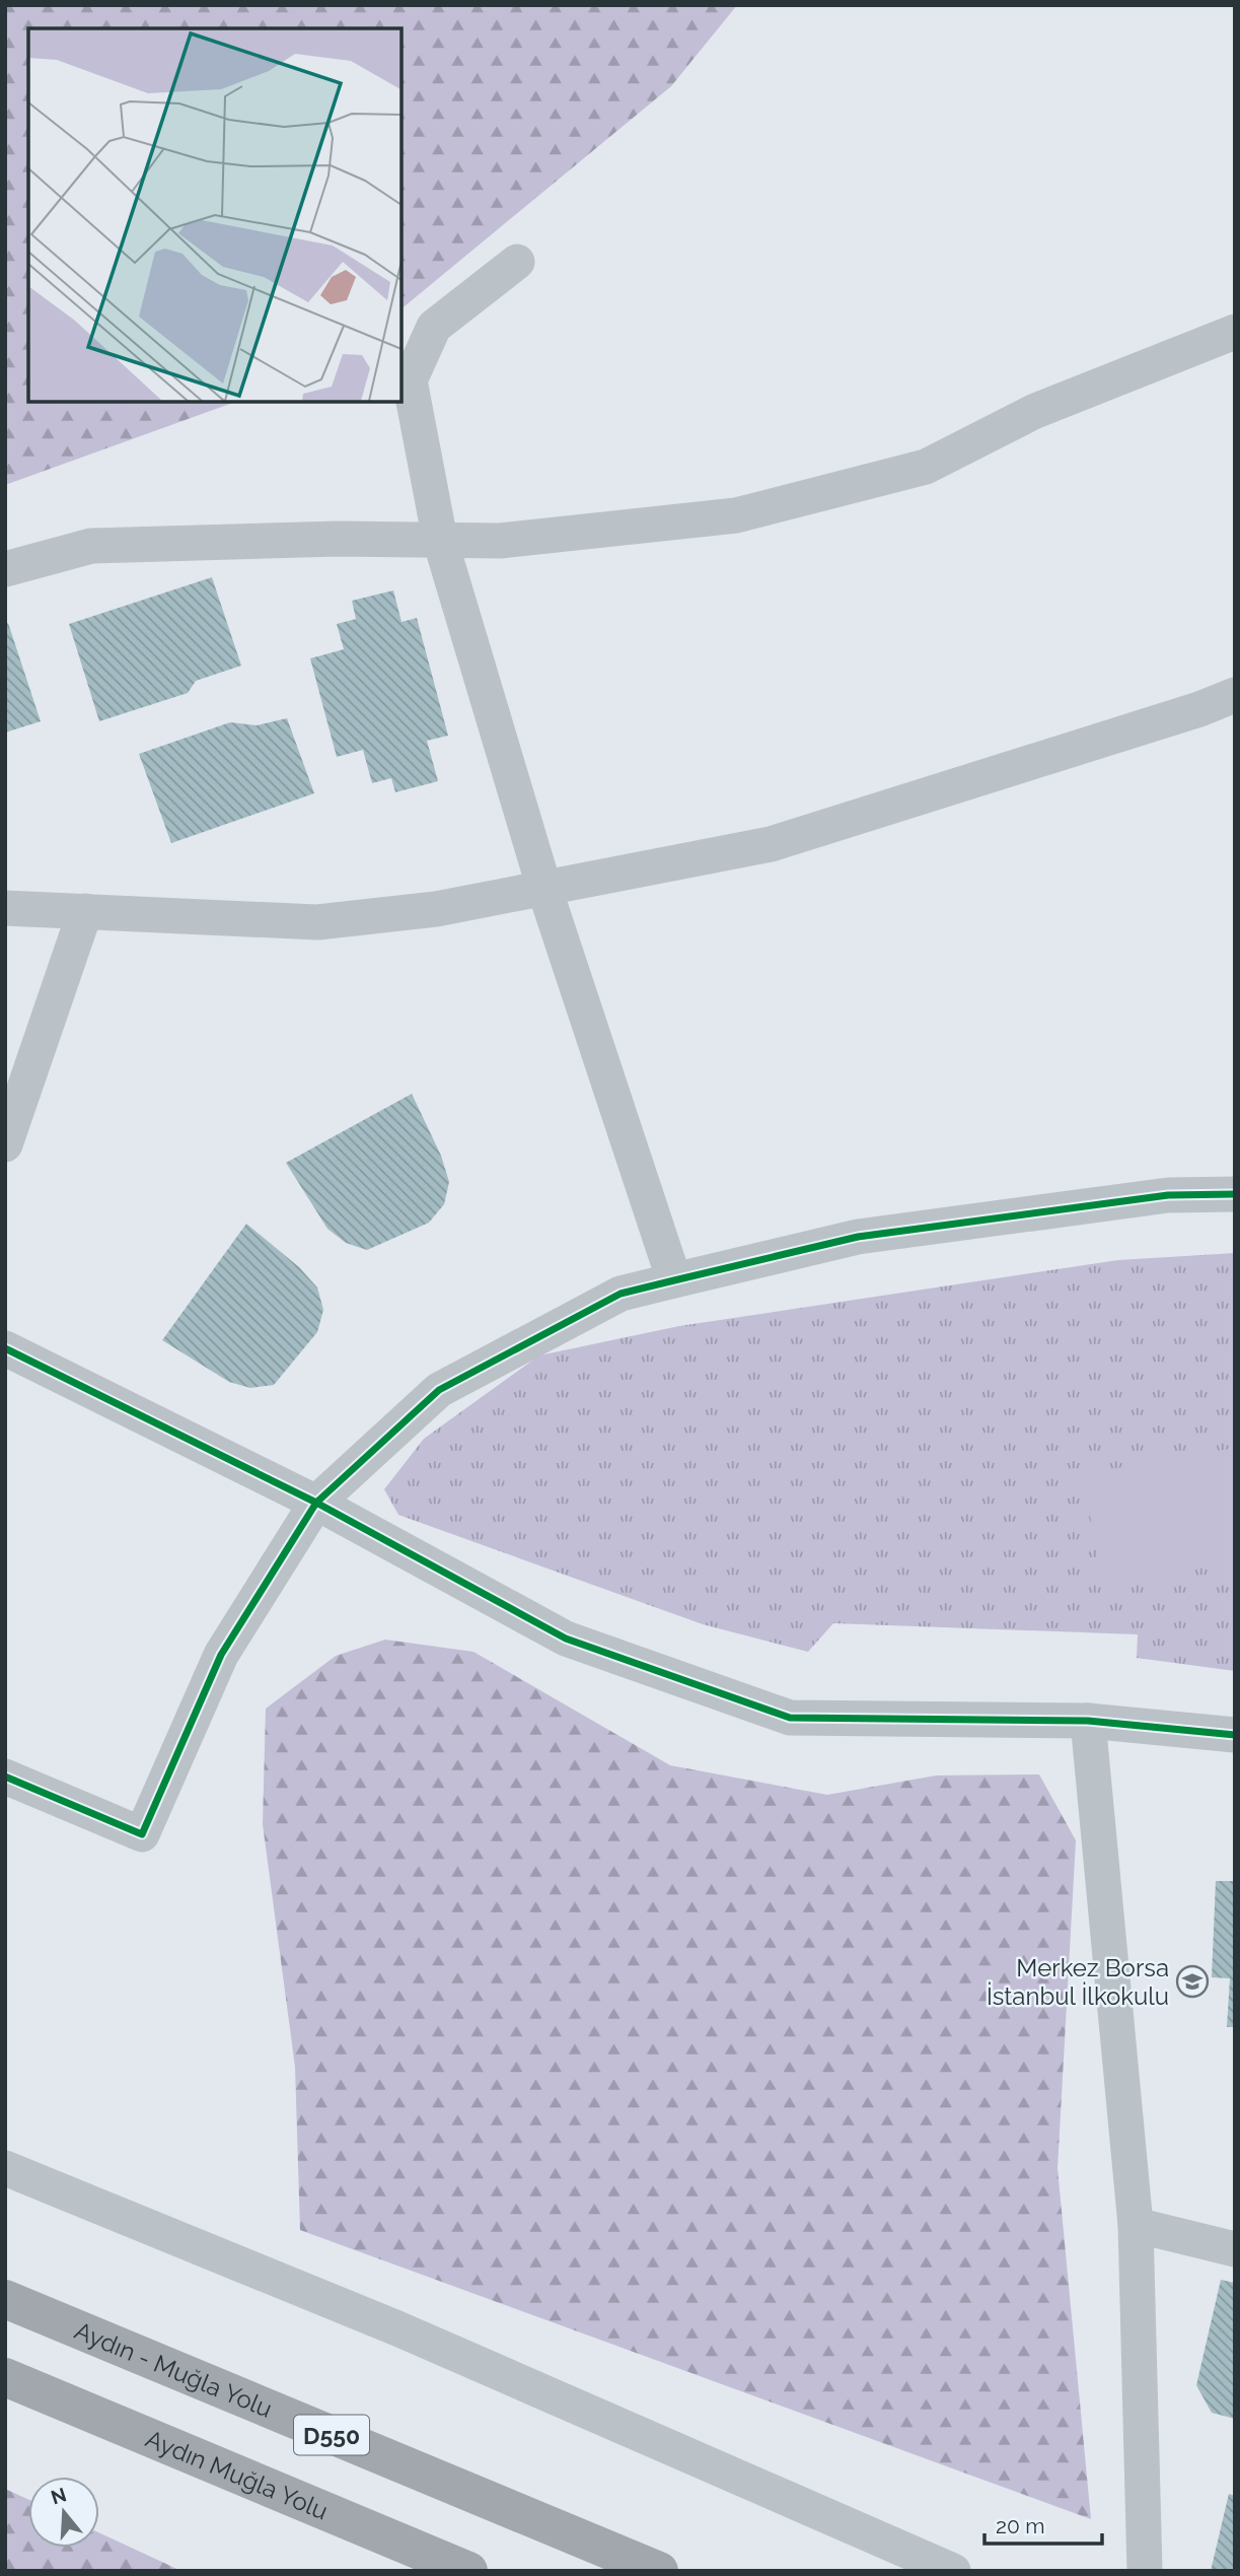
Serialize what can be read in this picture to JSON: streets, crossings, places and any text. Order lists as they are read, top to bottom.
{
  "streets": {
    "highway": ["Aydın - Muğla Yolu", "D550", "Aydın Muğla Yolu"]
  },
  "places": {
    "school or university": ["Merkez Borsa İstanbul İlkokulu"]
  },
  "scale_bar": "20 m",
  "north": "top"
}
